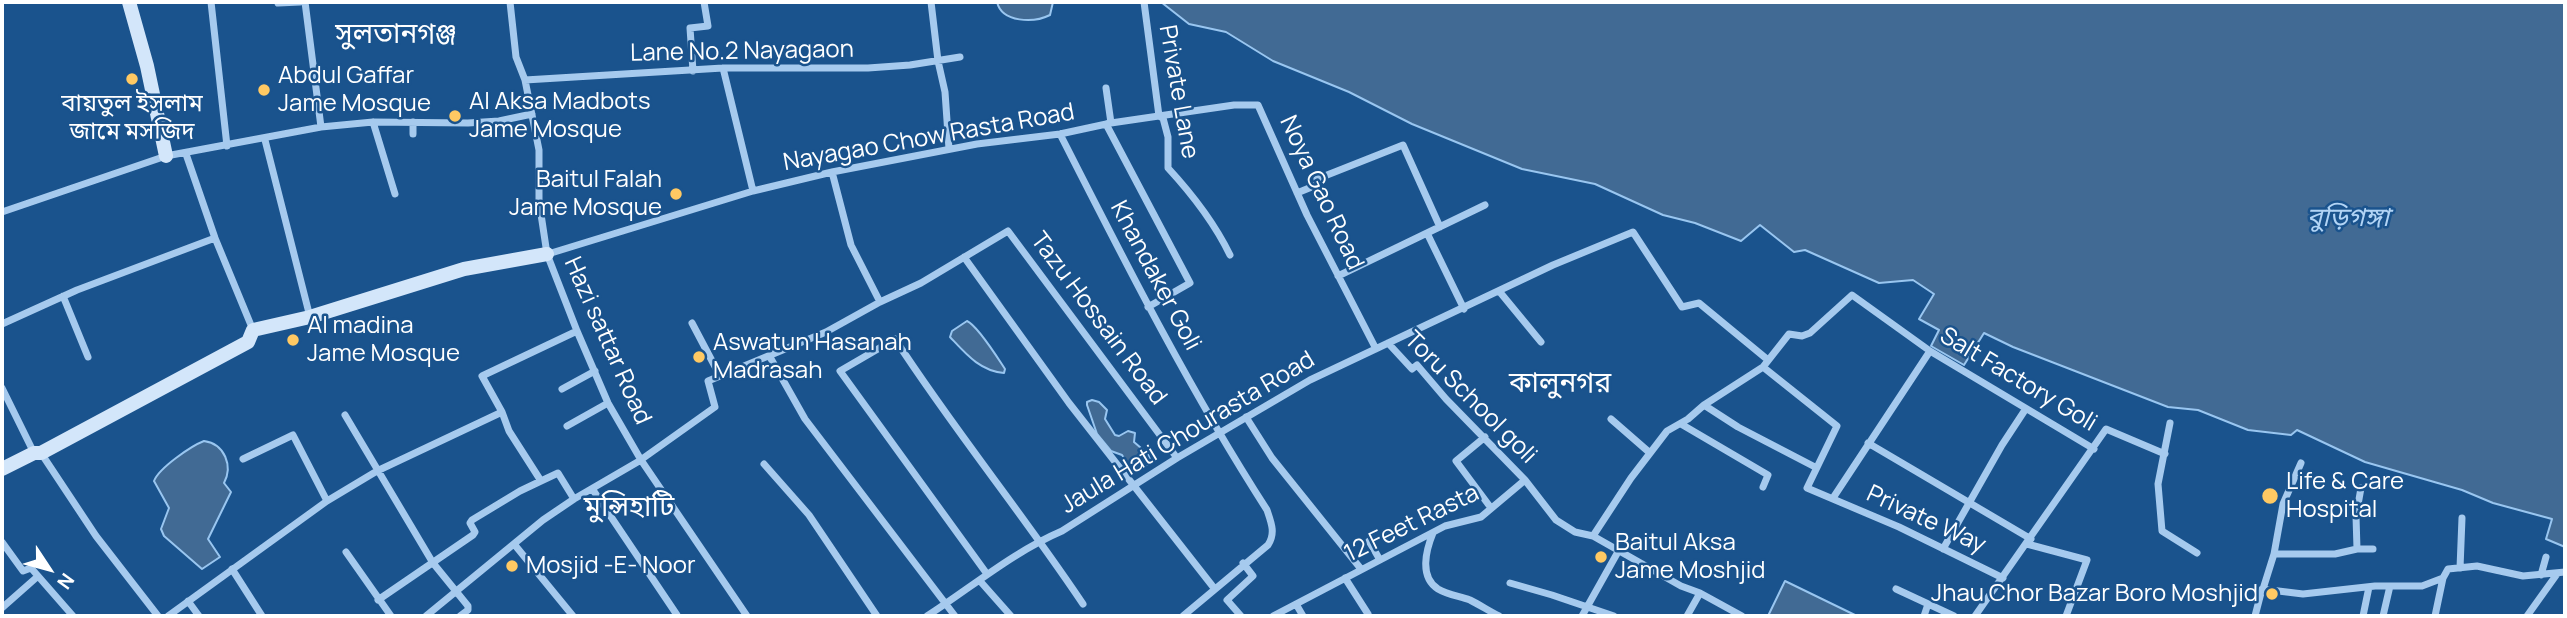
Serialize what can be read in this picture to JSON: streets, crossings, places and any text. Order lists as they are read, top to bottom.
{
  "streets": {
    "street": [
      "Lane No.2 Nayagaon",
      "Private Lane",
      "Nayagao Chow Rasta Road",
      "Noya Gao Road",
      "Khandaker Goli",
      "Tazu Hossain Road",
      "Hazi sattar Road",
      "Salt Factory Goli",
      "Toru School goli",
      "Jaula Hati Chourasta Road",
      "Private Way",
      "12 Feet Rasta"
    ]
  },
  "crossings": [
    ["Lane No.2 Nayagaon", "Hazi sattar Road"],
    ["Private Lane", "Nayagao Chow Rasta Road"],
    ["Private Lane", "Noya Gao Road"],
    ["Nayagao Chow Rasta Road", "Noya Gao Road"],
    ["Nayagao Chow Rasta Road", "Khandaker Goli"],
    ["Nayagao Chow Rasta Road", "Hazi sattar Road"],
    ["Noya Gao Road", "Jaula Hati Chourasta Road"],
    ["Khandaker Goli", "Jaula Hati Chourasta Road"],
    ["Tazu Hossain Road", "Jaula Hati Chourasta Road"],
    ["Salt Factory Goli", "Jaula Hati Chourasta Road"],
    ["Toru School goli", "Jaula Hati Chourasta Road"],
    ["Toru School goli", "12 Feet Rasta"]
  ],
  "districts": ["সুলতানগঞ্জ", "কালুনগর", "মুন্সিহাটি"],
  "water": ["বুড়িগঙ্গা"],
  "places": [
    "বায়তুল ইসলাম জামে মসজিদ",
    "Abdul Gaffar Jame Mosque",
    "Al Aksa Madbots Jame Mosque",
    "Baitul Falah Jame Mosque",
    "Al madina Jame Mosque",
    "Aswatun Hasanah Madrasah",
    "Life & Care Hospital",
    "Baitul Aksa Jame Moshjid",
    "Mosjid -E- Noor",
    "Jhau Chor Bazar Boro Moshjid"
  ],
  "north": "bottom right"
}
